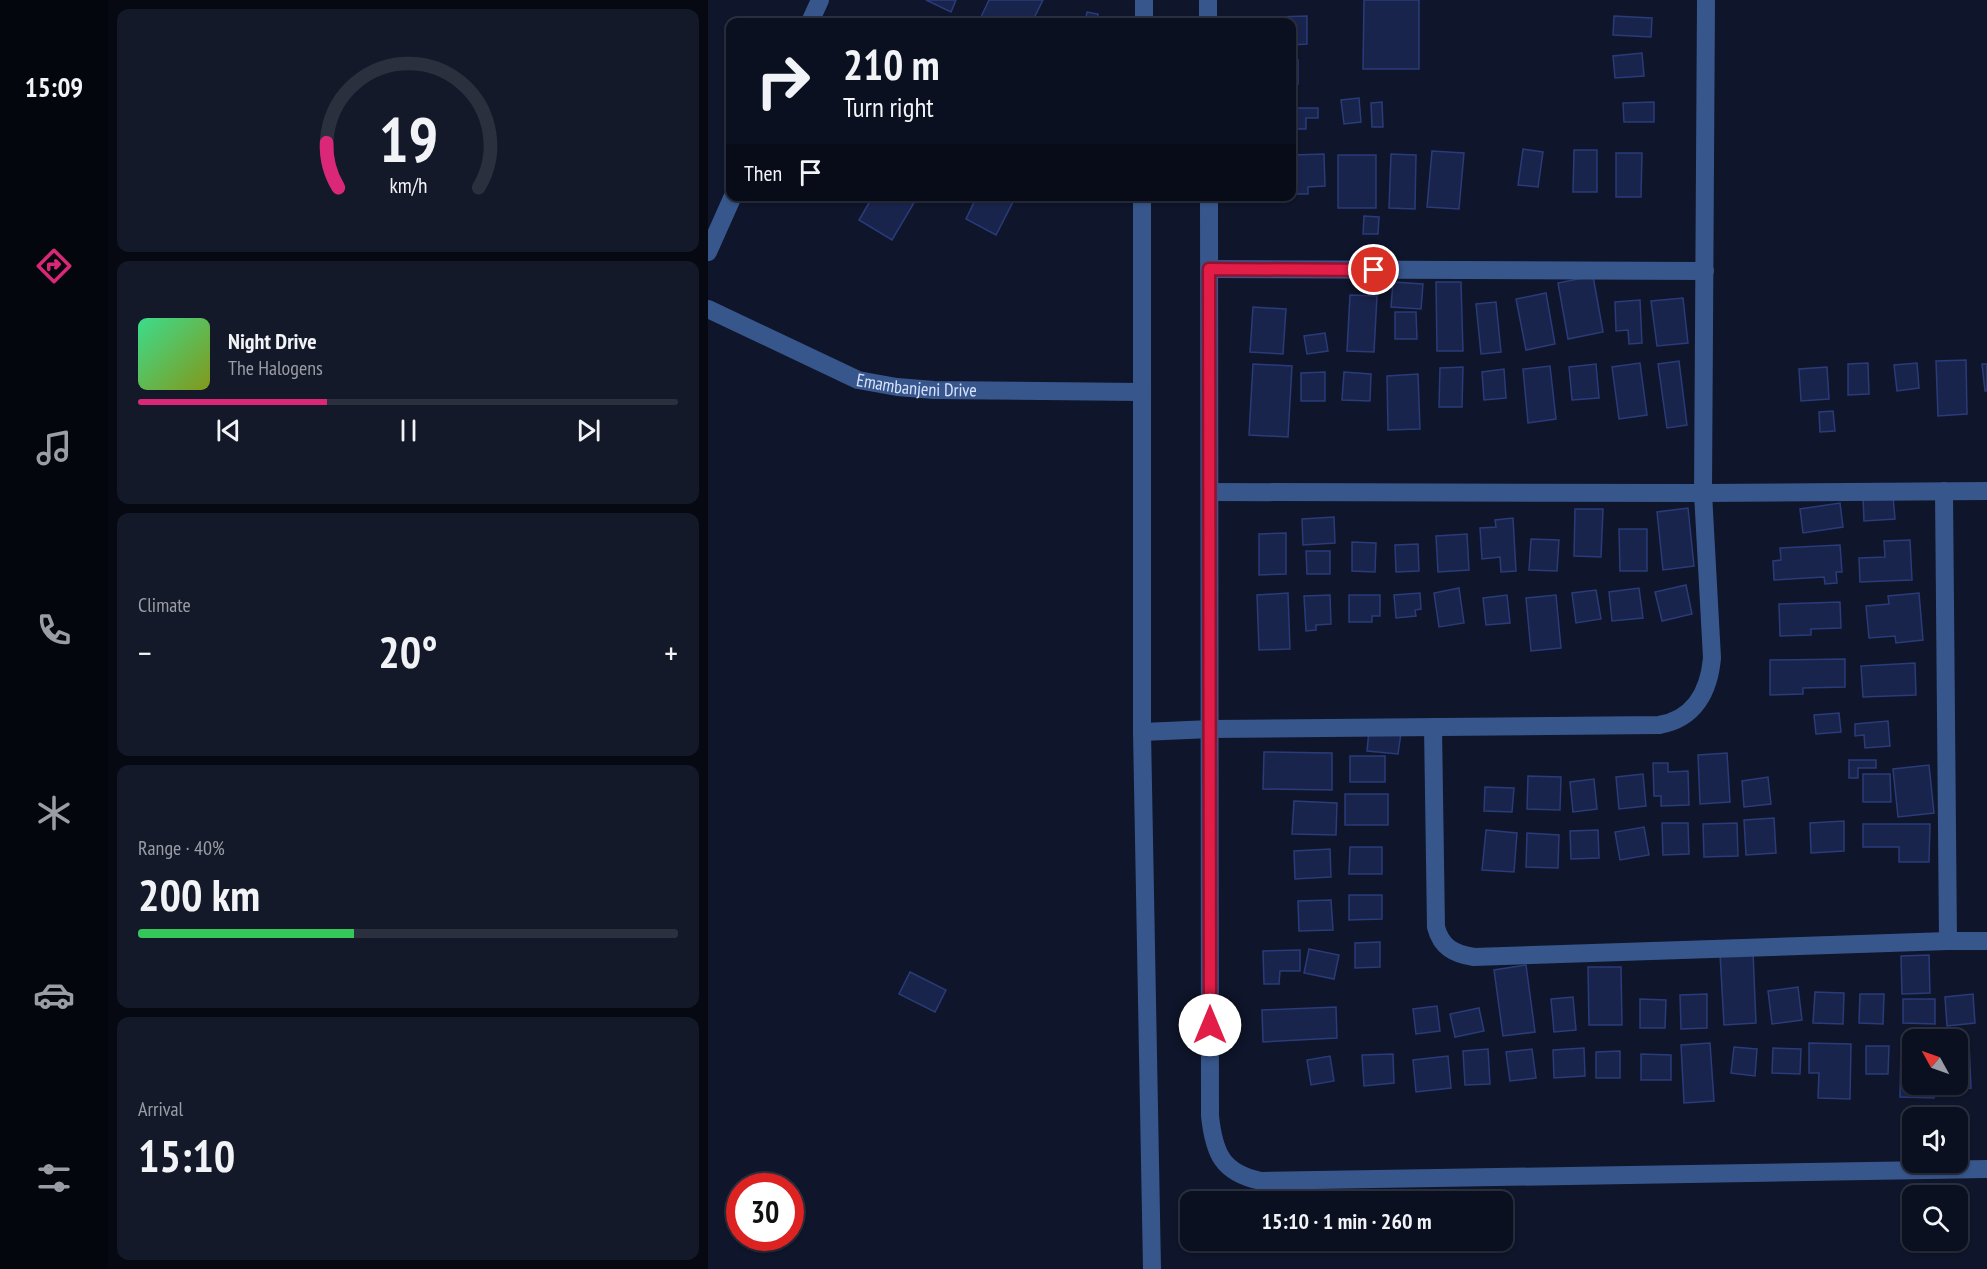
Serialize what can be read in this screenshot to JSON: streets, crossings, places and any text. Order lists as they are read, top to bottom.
{
  "streets": {
    "street": ["Emambanjeni Drive"]
  },
  "north": "top left",
  "page": {
    "tabs": "15:09",
    "turn": ["210 m", "Turn right"],
    "then": "Then",
    "song": ["Night Drive", "The Halogens"],
    "tile": [
      "Climate",
      ["Range · 40%", "200 km"],
      ["Arrival", "15:10"]
    ],
    "heat": ["−", "20°", "+"],
    "limit": "30",
    "trip": "15:10 · 1 min · 260 m",
    "gauge": ["19", "km/h"]
  }
}
